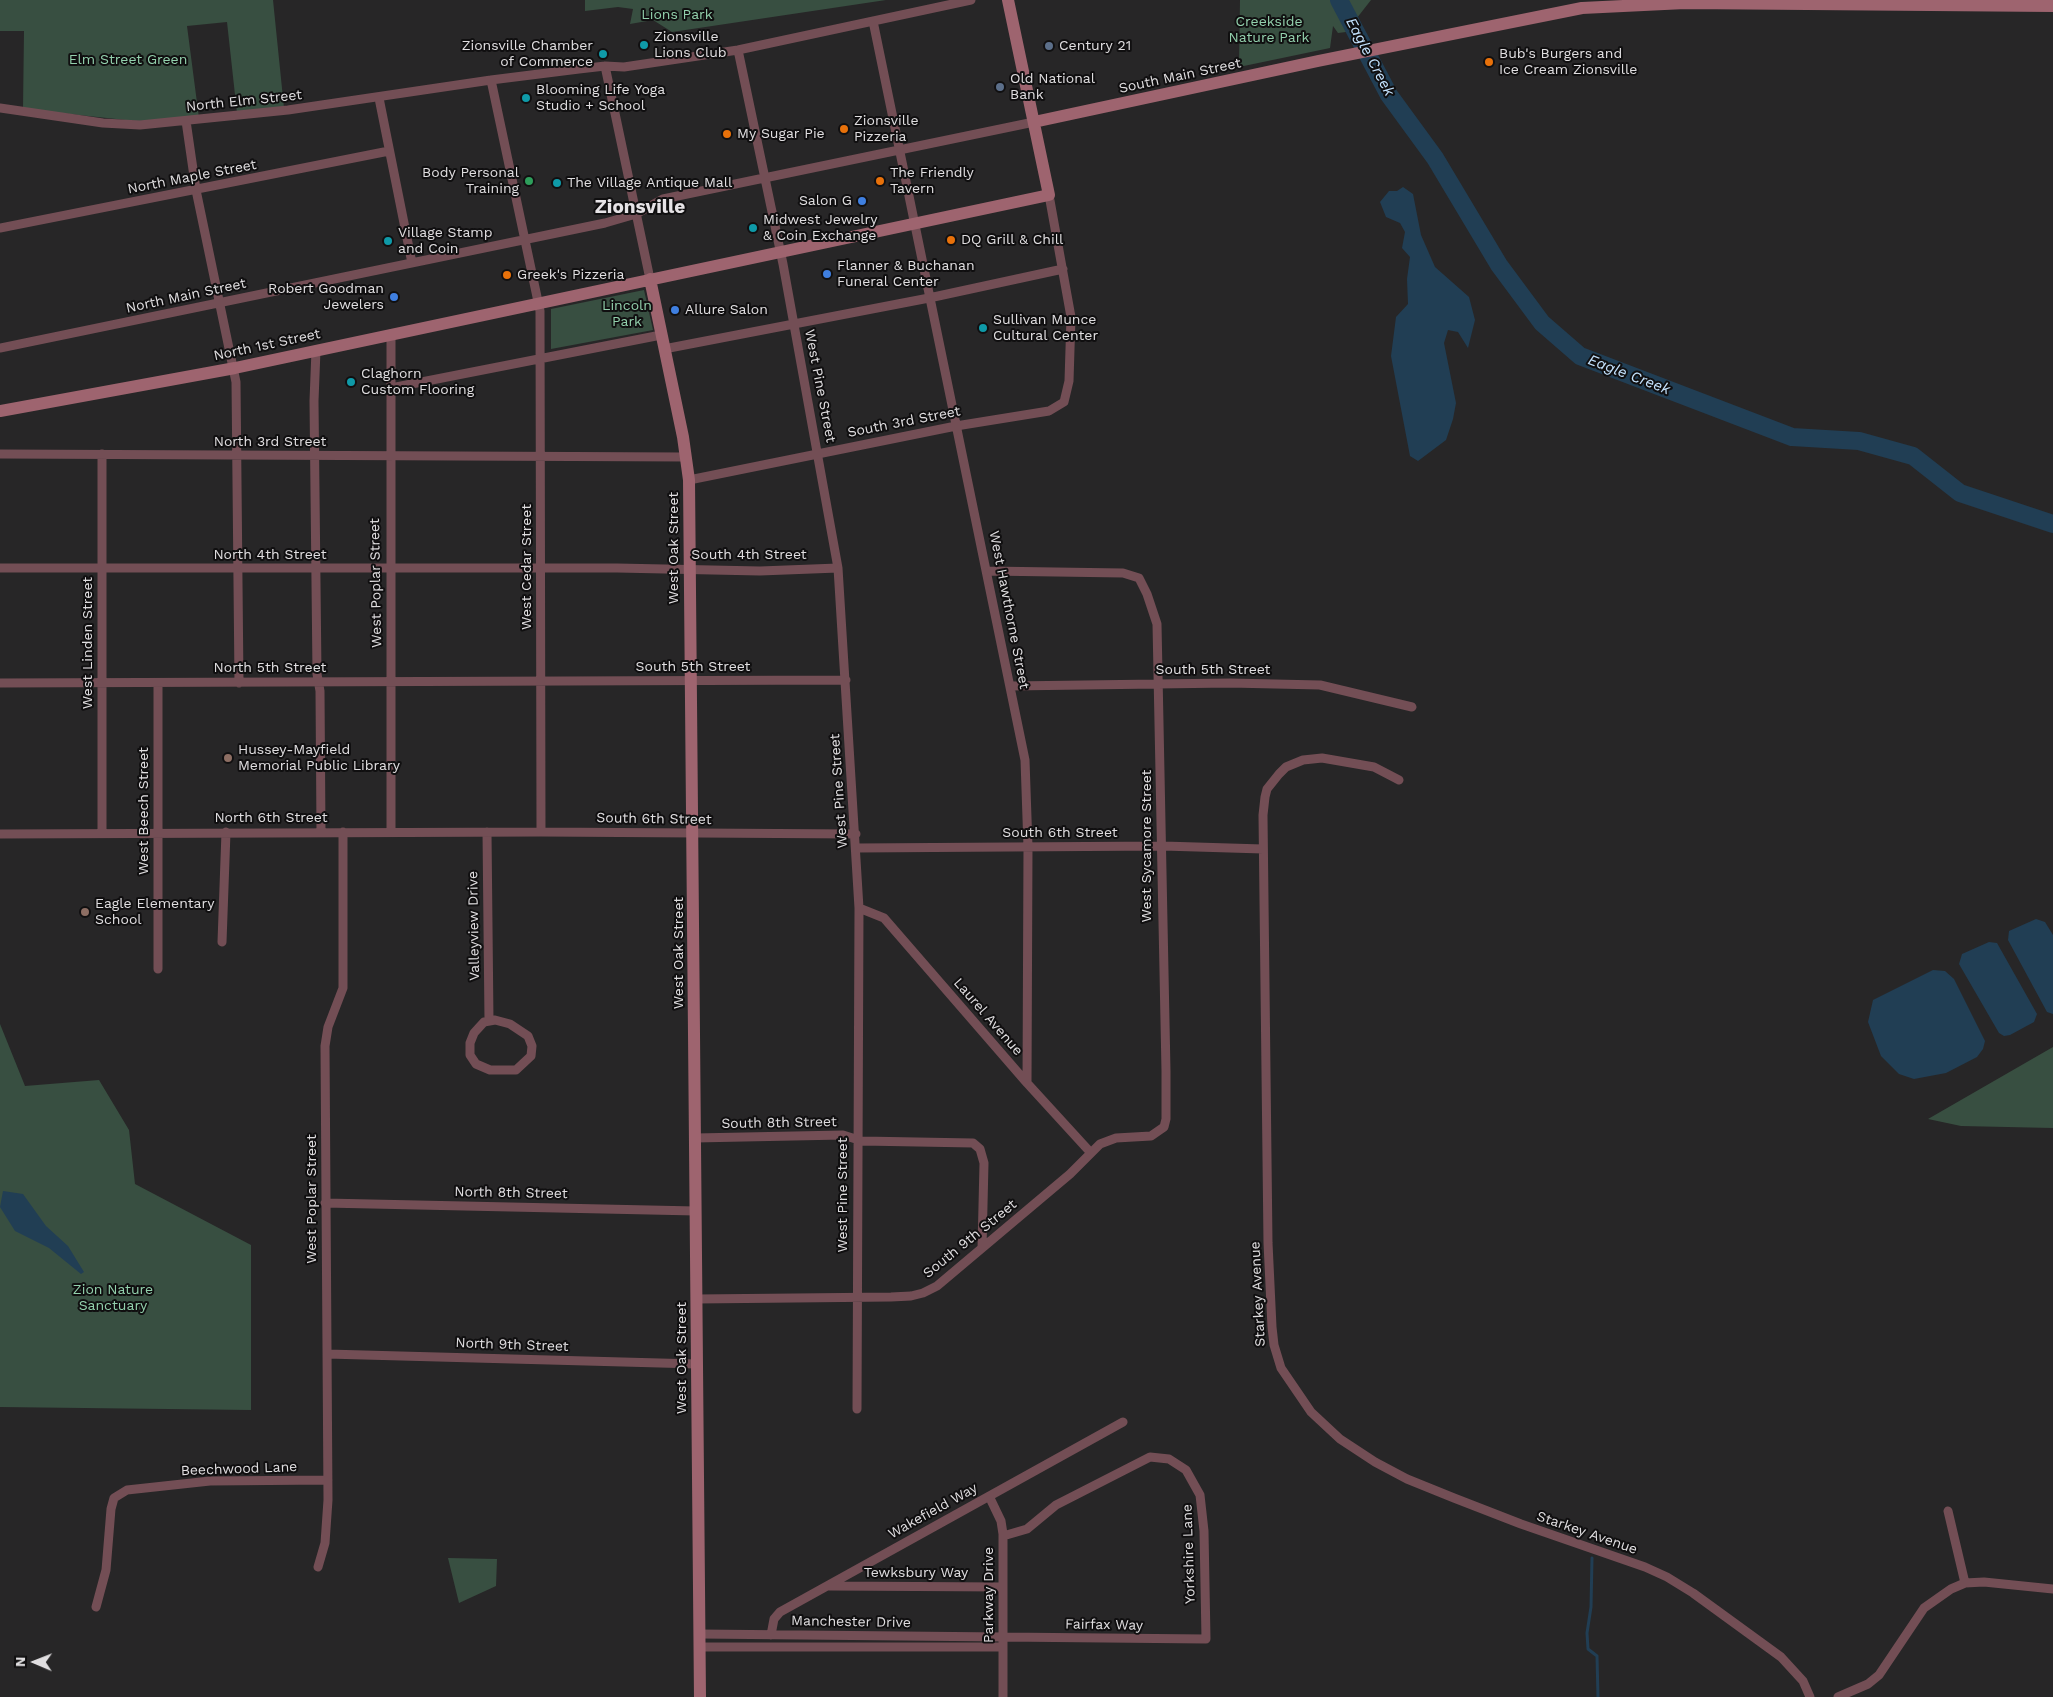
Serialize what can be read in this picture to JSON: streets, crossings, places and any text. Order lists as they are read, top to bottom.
{
  "streets": {
    "main road": ["South Main Street", "North 1st Street", "West Oak Street"],
    "street": [
      "North Elm Street",
      "North Maple Street",
      "North Main Street",
      "West Pine Street",
      "South 3rd Street",
      "North 3rd Street",
      "North 4th Street",
      "South 4th Street",
      "West Cedar Street",
      "West Poplar Street",
      "West Hawthorne Street",
      "West Linden Street",
      "South 5th Street",
      "North 5th Street",
      "West Beech Street",
      "North 6th Street",
      "South 6th Street",
      "West Sycamore Street",
      "Valleyview Drive",
      "Laurel Avenue",
      "South 8th Street",
      "North 8th Street",
      "South 9th Street",
      "Starkey Avenue",
      "North 9th Street",
      "Beechwood Lane",
      "Wakefield Way",
      "Yorkshire Lane",
      "Tewksbury Way",
      "Parkway Drive",
      "Manchester Drive",
      "Fairfax Way"
    ]
  },
  "crossings": [
    ["South Main Street", "North Main Street"],
    ["South Main Street", "West Pine Street"],
    ["South Main Street", "West Oak Street"],
    ["South Main Street", "West Cedar Street"],
    ["South Main Street", "West Hawthorne Street"],
    ["North Elm Street", "West Pine Street"],
    ["North Elm Street", "West Oak Street"],
    ["North Elm Street", "West Cedar Street"],
    ["North Elm Street", "West Hawthorne Street"],
    ["North Main Street", "West Cedar Street"],
    ["North 1st Street", "West Pine Street"],
    ["North 1st Street", "West Oak Street"],
    ["North 1st Street", "West Cedar Street"],
    ["North 1st Street", "West Poplar Street"],
    ["North 1st Street", "West Hawthorne Street"],
    ["West Pine Street", "South 3rd Street"],
    ["West Pine Street", "South 4th Street"],
    ["West Pine Street", "South 5th Street"],
    ["West Pine Street", "South 6th Street"],
    ["West Pine Street", "Laurel Avenue"],
    ["West Pine Street", "South 8th Street"],
    ["West Pine Street", "South 9th Street"],
    ["South 3rd Street", "West Oak Street"],
    ["South 3rd Street", "West Hawthorne Street"],
    ["North 3rd Street", "West Cedar Street"],
    ["North 3rd Street", "West Poplar Street"],
    ["North 3rd Street", "West Linden Street"],
    ["West Oak Street", "South 4th Street"],
    ["West Oak Street", "South 5th Street"],
    ["West Oak Street", "South 6th Street"],
    ["West Oak Street", "South 8th Street"],
    ["West Oak Street", "North 8th Street"],
    ["West Oak Street", "South 9th Street"],
    ["West Oak Street", "North 9th Street"],
    ["West Oak Street", "Manchester Drive"],
    ["North 4th Street", "South 4th Street"],
    ["North 4th Street", "West Cedar Street"],
    ["North 4th Street", "West Poplar Street"],
    ["North 4th Street", "West Linden Street"],
    ["South 4th Street", "West Cedar Street"],
    ["West Cedar Street", "South 5th Street"],
    ["West Cedar Street", "North 5th Street"],
    ["West Cedar Street", "North 6th Street"],
    ["West Cedar Street", "South 6th Street"],
    ["West Poplar Street", "North 5th Street"],
    ["West Poplar Street", "North 6th Street"],
    ["West Poplar Street", "North 8th Street"],
    ["West Poplar Street", "North 9th Street"],
    ["West Poplar Street", "Beechwood Lane"],
    ["West Hawthorne Street", "South 5th Street"],
    ["West Hawthorne Street", "South 6th Street"],
    ["West Hawthorne Street", "West Sycamore Street"],
    ["West Hawthorne Street", "Laurel Avenue"],
    ["West Linden Street", "North 5th Street"],
    ["West Linden Street", "North 6th Street"],
    ["South 5th Street", "North 5th Street"],
    ["South 5th Street", "West Sycamore Street"],
    ["North 5th Street", "West Beech Street"],
    ["West Beech Street", "North 6th Street"],
    ["North 6th Street", "South 6th Street"],
    ["North 6th Street", "Valleyview Drive"],
    ["South 6th Street", "West Sycamore Street"],
    ["South 6th Street", "Starkey Avenue"],
    ["West Sycamore Street", "Laurel Avenue"],
    ["West Sycamore Street", "South 9th Street"],
    ["Laurel Avenue", "South 9th Street"],
    ["South 8th Street", "South 9th Street"],
    ["Wakefield Way", "Tewksbury Way"],
    ["Wakefield Way", "Parkway Drive"],
    ["Wakefield Way", "Manchester Drive"],
    ["Yorkshire Lane", "Parkway Drive"],
    ["Yorkshire Lane", "Fairfax Way"],
    ["Tewksbury Way", "Parkway Drive"],
    ["Parkway Drive", "Manchester Drive"],
    ["Parkway Drive", "Fairfax Way"],
    ["Manchester Drive", "Fairfax Way"]
  ],
  "districts": ["Zionsville"],
  "water": ["Eagle Creek"],
  "parks": [
    "Lions Park",
    "Creekside Nature Park",
    "Elm Street Green",
    "Lincoln Park",
    "Zion Nature Sanctuary"
  ],
  "places": [
    "Zionsville Lions Club",
    "Century 21",
    "Zionsville Chamber of Commerce",
    "Bub's Burgers and Ice Cream Zionsville",
    "Old National Bank",
    "Blooming Life Yoga Studio + School",
    "Zionsville Pizzeria",
    "My Sugar Pie",
    "Body Personal Training",
    "The Friendly Tavern",
    "The Village Antique Mall",
    "Salon G",
    "Midwest Jewelry & Coin Exchange",
    "DQ Grill & Chill",
    "Village Stamp and Coin",
    "Flanner & Buchanan Funeral Center",
    "Greek's Pizzeria",
    "Robert Goodman Jewelers",
    "Allure Salon",
    "Sullivan Munce Cultural Center",
    "Claghorn Custom Flooring",
    "Hussey-Mayfield Memorial Public Library",
    "Eagle Elementary School"
  ],
  "north": "left"
}
